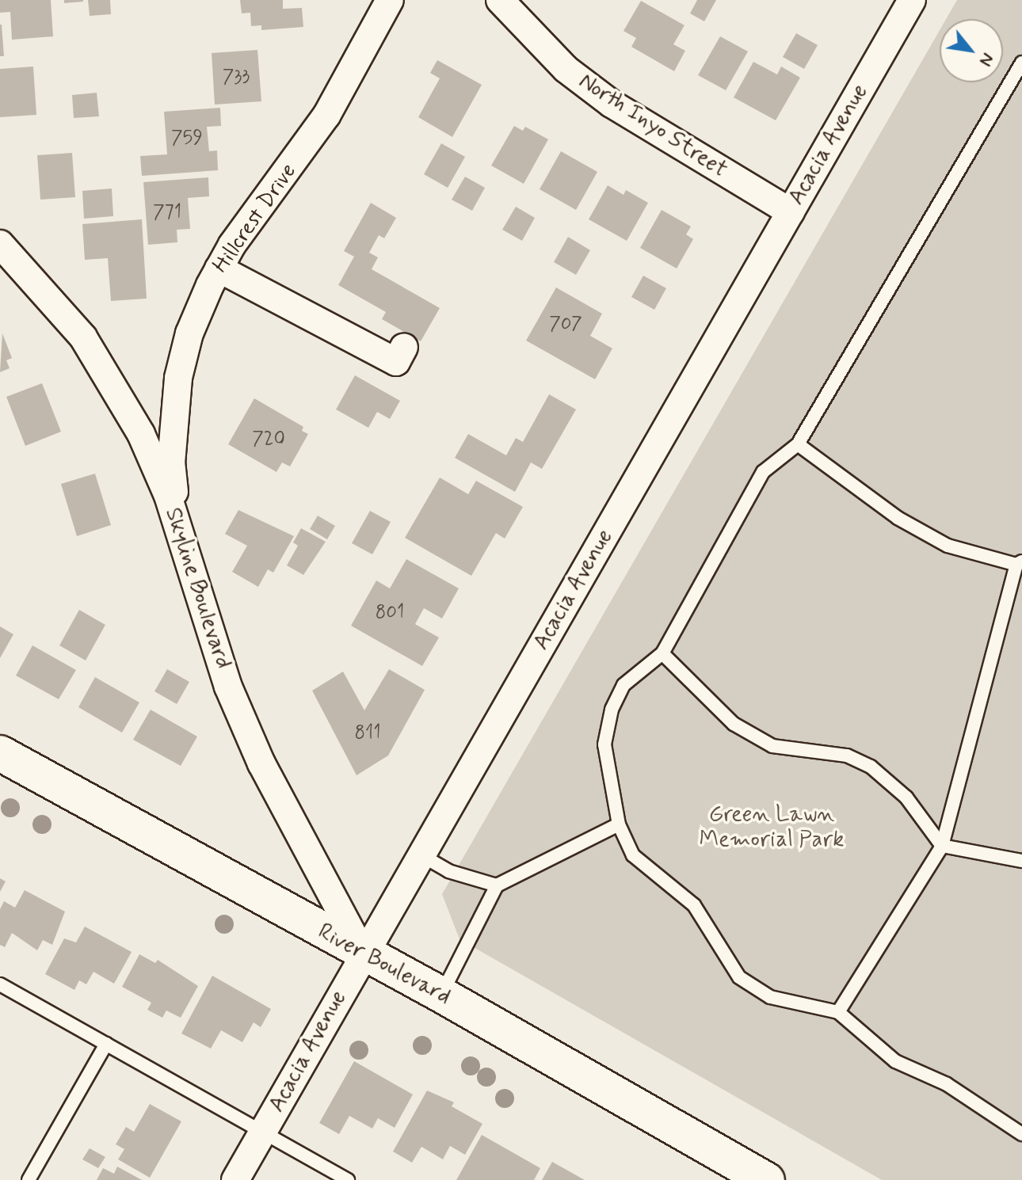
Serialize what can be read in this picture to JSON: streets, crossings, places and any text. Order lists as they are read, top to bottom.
{
  "streets": {
    "main road": ["River Boulevard"],
    "street": [
      "North Inyo Street",
      "Acacia Avenue",
      "Hillcrest Drive",
      "Skyline Boulevard"
    ]
  },
  "crossings": [
    ["North Inyo Street", "Acacia Avenue"],
    ["Acacia Avenue", "Skyline Boulevard"],
    ["Acacia Avenue", "River Boulevard"],
    ["Hillcrest Drive", "Skyline Boulevard"],
    ["Skyline Boulevard", "River Boulevard"]
  ],
  "parks": ["Green Lawn Memorial Park"],
  "house_numbers": [
    "733",
    "759",
    "771",
    "707",
    "720",
    "801",
    "811"
  ],
  "north": "bottom right"
}
